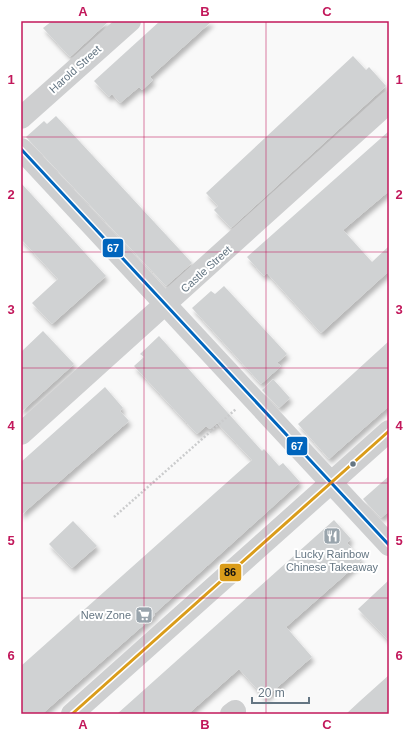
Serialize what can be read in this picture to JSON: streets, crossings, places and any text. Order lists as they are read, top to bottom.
{
  "streets": {
    "street": ["Harold Street", "Castle Street"]
  },
  "places": {
    "restaurant": ["Lucky Rainbow Chinese Takeaway"],
    "supermarket": ["New Zone"]
  },
  "lines": ["transit line 67", "transit line 86"],
  "scale_bar": "20 m",
  "grid": {
    "columns": ["A", "B", "C"],
    "rows": [
      "1",
      "2",
      "3",
      "4",
      "5",
      "6"
    ]
  }
}
